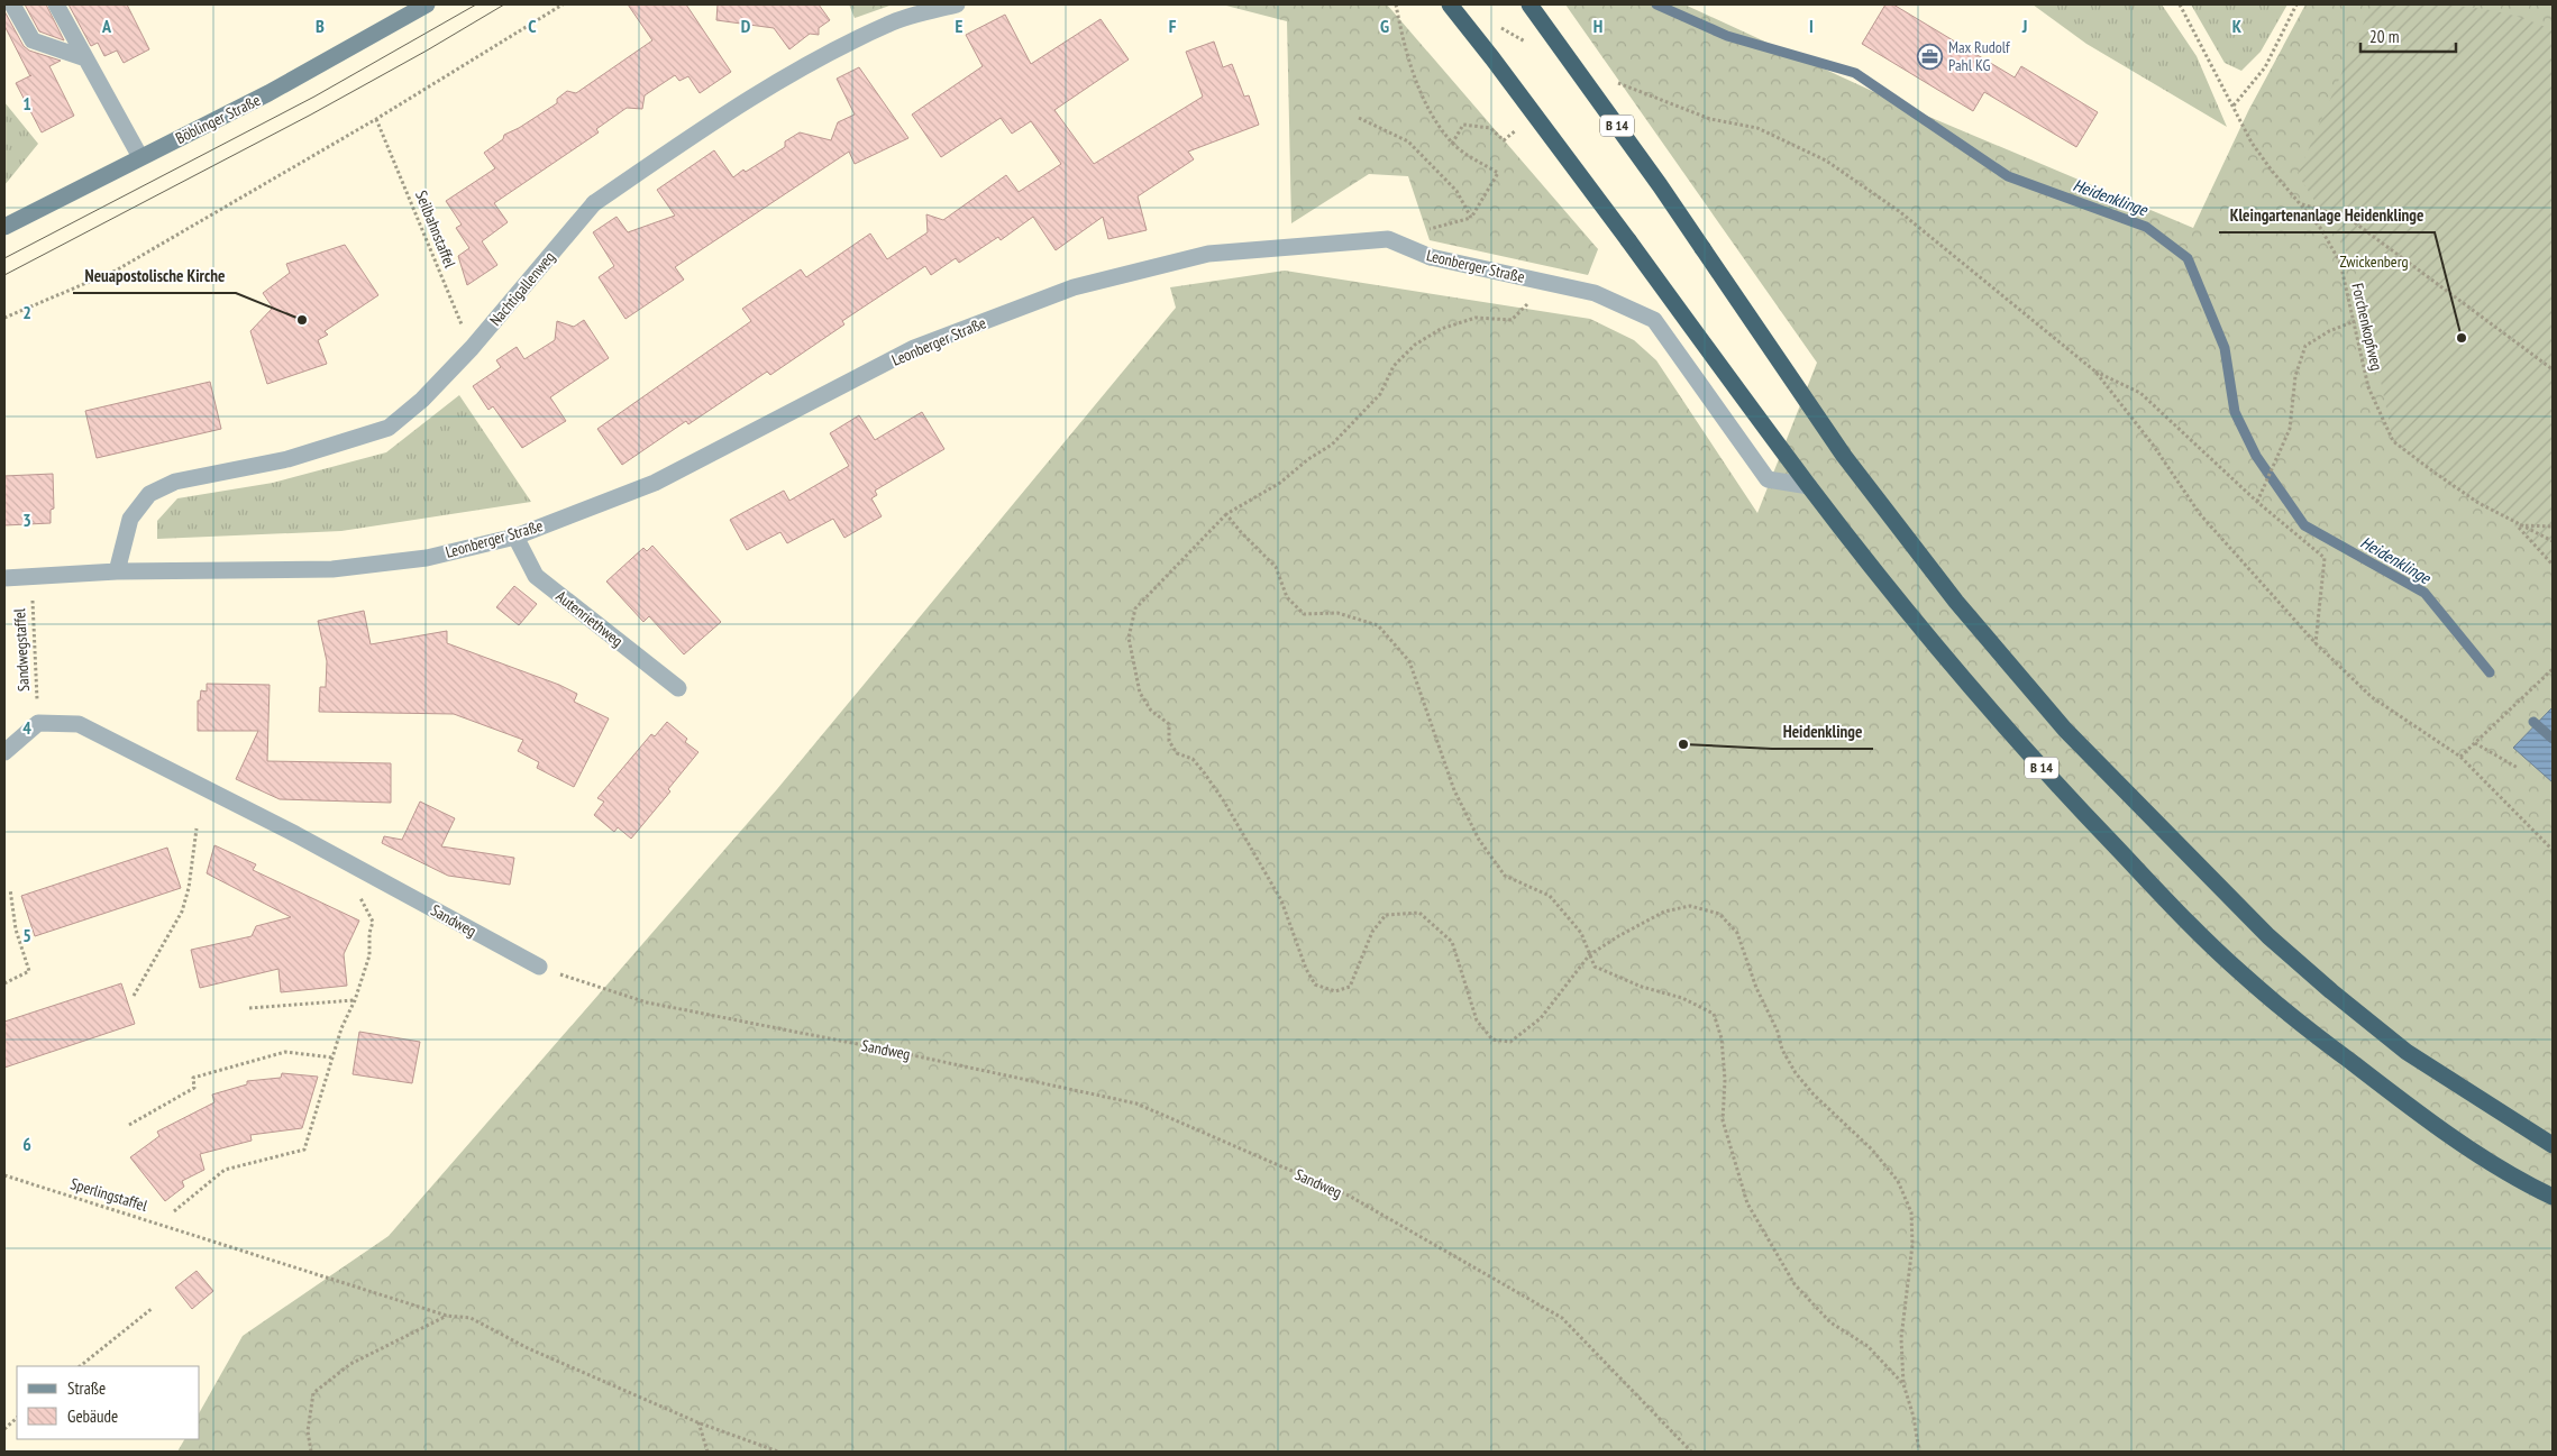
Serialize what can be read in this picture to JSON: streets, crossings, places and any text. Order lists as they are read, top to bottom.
{
  "streets": {
    "highway": ["B 14"],
    "street": [
      "Böblinger Straße",
      "Leonberger Straße",
      "Nachtigallenweg",
      "Autenriethweg",
      "Sandweg"
    ],
    "path": [
      "Seilbahnstaffel",
      "Forchenkopfweg",
      "Sandwegstaffel",
      "Sperlingstaffel"
    ]
  },
  "crossings": [
    ["B 14", "Leonberger Straße"],
    ["Seilbahnstaffel", "Nachtigallenweg"],
    ["Leonberger Straße", "Nachtigallenweg"],
    ["Leonberger Straße", "Autenriethweg"],
    ["Leonberger Straße", "Sandwegstaffel"],
    ["Sandwegstaffel", "Sandweg"]
  ],
  "water": ["Heidenklinge"],
  "parks": ["Zwickenberg"],
  "places": {
    "office": ["Max Rudolf Pahl KG"],
    "other": ["Neuapostolische Kirche", "Kleingartenanlage Heidenklinge", "Heidenklinge"]
  },
  "legend": ["Straße", "Gebäude"],
  "scale_bar": "20 m",
  "grid": {
    "columns": [
      "A",
      "B",
      "C",
      "D",
      "E",
      "F",
      "G",
      "H",
      "I",
      "J",
      "K"
    ],
    "rows": [
      "1",
      "2",
      "3",
      "4",
      "5",
      "6"
    ]
  }
}
